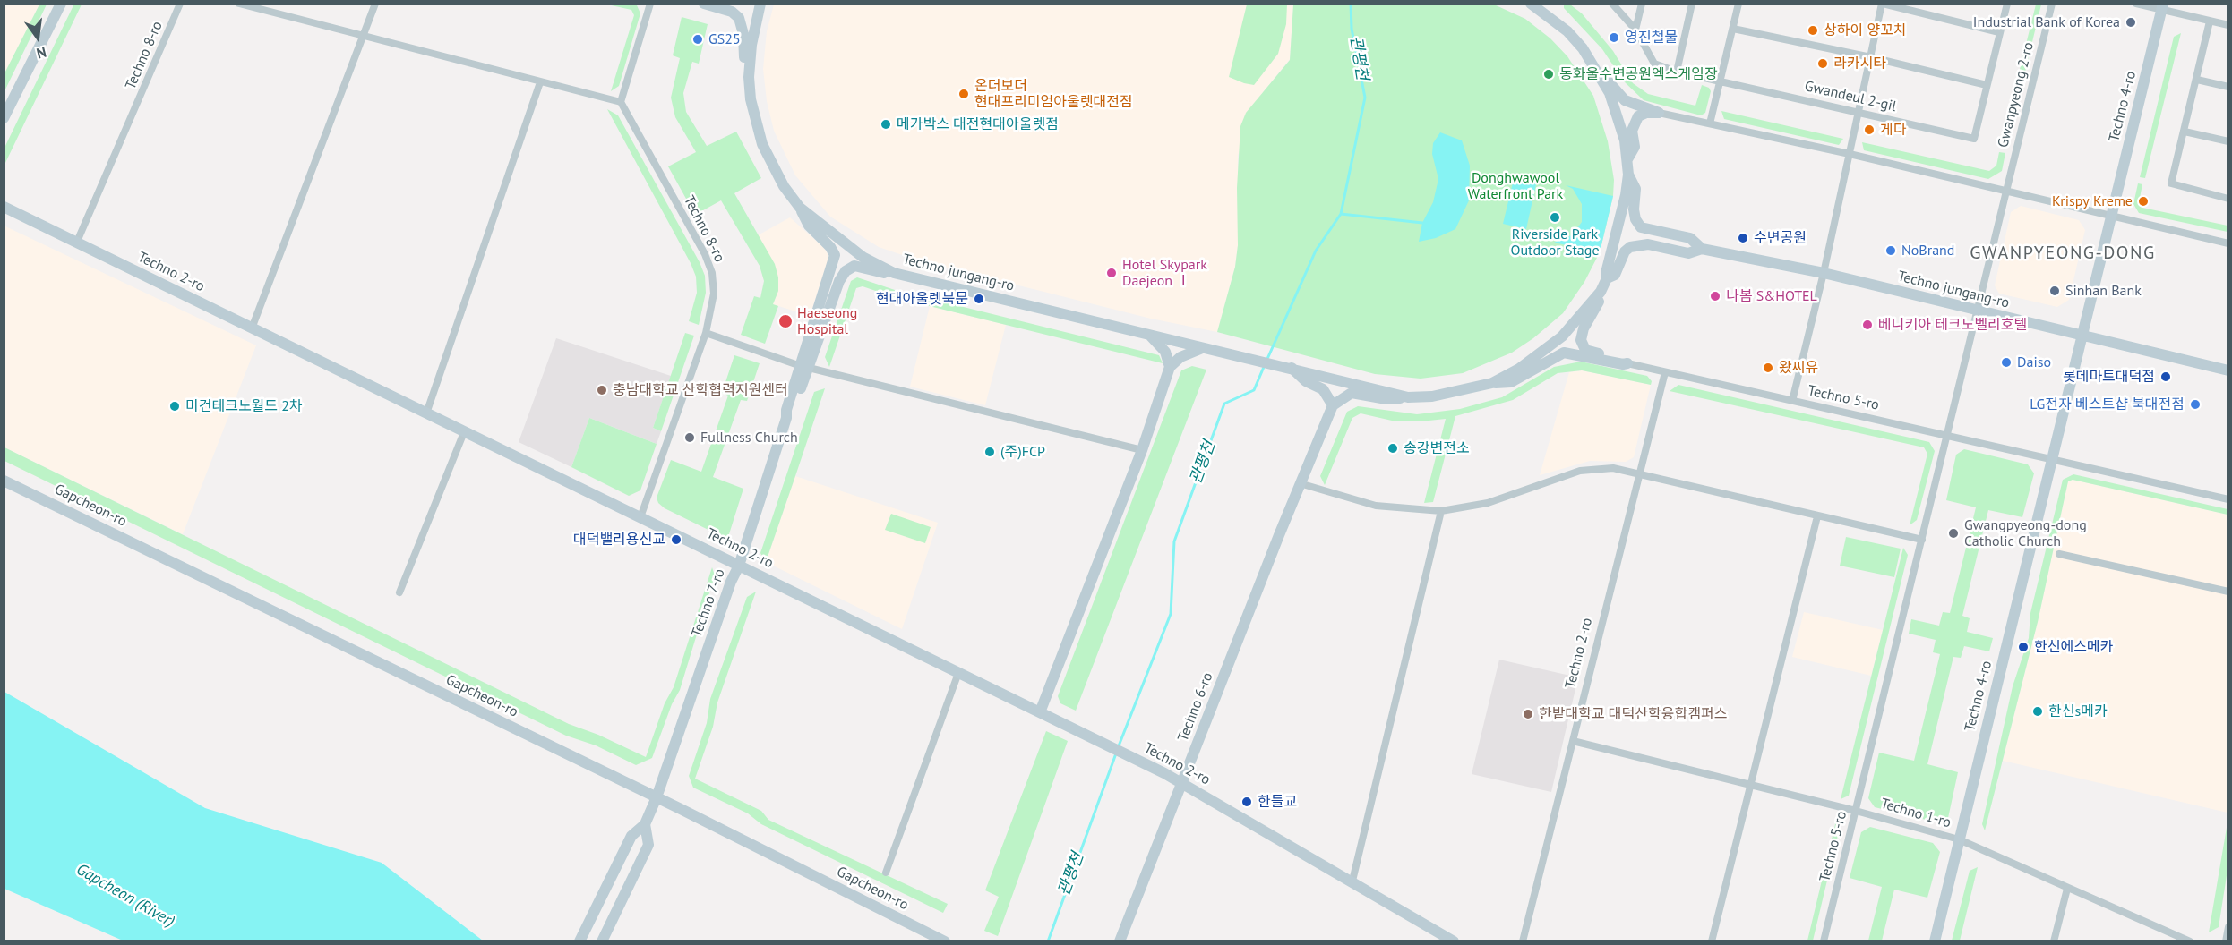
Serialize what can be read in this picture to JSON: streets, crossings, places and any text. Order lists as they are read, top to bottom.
{
  "streets": {
    "main road": [
      "Techno 4-ro",
      "Techno 2-ro",
      "Techno jungang-ro",
      "Gapcheon-ro",
      "Techno 7-ro",
      "Techno 6-ro"
    ],
    "street": [
      "Techno 8-ro",
      "Gwanpyeong 2-ro",
      "Gwandeul 2-gil",
      "Techno 5-ro",
      "Techno 1-ro"
    ]
  },
  "crossings": [
    ["Techno 8-ro", "Techno 2-ro"],
    ["Gwanpyeong 2-ro", "Techno jungang-ro"],
    ["Gwanpyeong 2-ro", "Techno 5-ro"],
    ["Techno 4-ro", "Techno jungang-ro"],
    ["Techno 4-ro", "Techno 1-ro"],
    ["Techno 2-ro", "Techno 5-ro"],
    ["Techno 2-ro", "Techno 7-ro"],
    ["Techno 2-ro", "Techno 6-ro"],
    ["Techno 2-ro", "Techno 1-ro"],
    ["Techno jungang-ro", "Techno 7-ro"],
    ["Techno 5-ro", "Techno 1-ro"],
    ["Gapcheon-ro", "Techno 7-ro"]
  ],
  "districts": ["GWANPYEONG-DONG"],
  "water": ["관평천", "Gapcheon (River)"],
  "parks": ["Donghwawool Waterfront Park"],
  "places": [
    "Industrial Bank of Korea",
    "상하이 양꼬치",
    "영진철물",
    "GS25",
    "라카시타",
    "동화울수변공원엑스게임장",
    "온더보더 현대프리미엄아울렛대전점",
    "메가박스 대전현대아울렛점",
    "게다",
    "Krispy Kreme",
    "Riverside Park Outdoor Stage",
    "수변공원",
    "NoBrand",
    "Hotel Skypark Daejeon Ⅰ",
    "Sinhan Bank",
    "나봄 S&HOTEL",
    "현대아울렛북문",
    "Haeseong Hospital",
    "베니키아 테크노벨리호텔",
    "Daiso",
    "왔씨유",
    "롯데마트대덕점",
    "충남대학교 산학협력지원센터",
    "LG전자 베스트샵 북대전점",
    "미건테크노월드 2차",
    "Fullness Church",
    "송강변전소",
    "(주)FCP",
    "Gwangpyeong-dong Catholic Church",
    "대덕밸리용신교",
    "한신에스메카",
    "한신s메카",
    "한밭대학교 대덕산학융합캠퍼스",
    "한들교"
  ],
  "north": "bottom"
}
